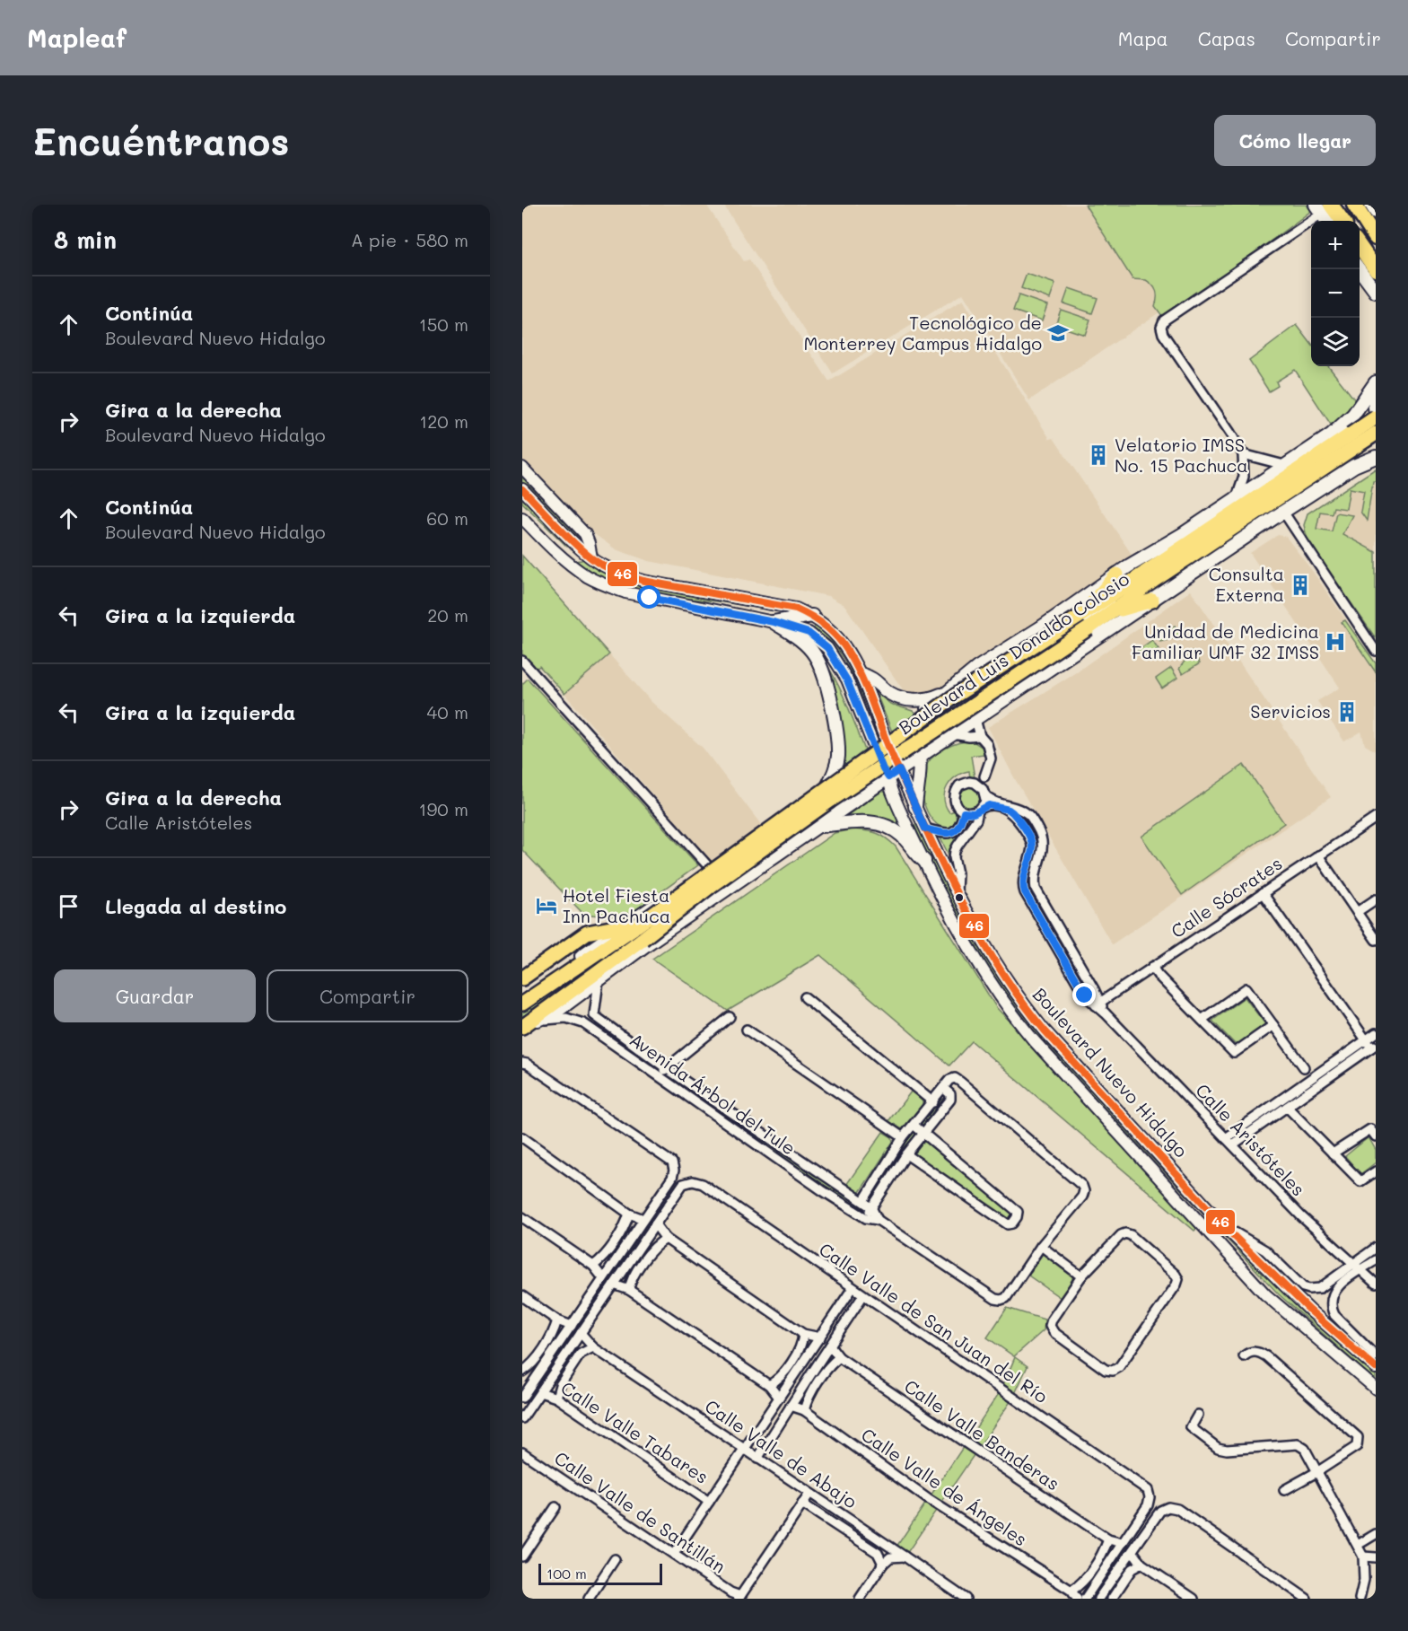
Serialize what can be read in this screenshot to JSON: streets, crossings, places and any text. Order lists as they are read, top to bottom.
{
  "streets": {
    "main road": ["Boulevard Luis Donaldo Colosio"],
    "street": [
      "Calle Sócrates",
      "Boulevard Nuevo Hidalgo",
      "Avenida Árbol del Tule",
      "Calle Aristóteles",
      "Calle Valle de San Juan del Río",
      "Calle Valle Tabares",
      "Calle Valle Banderas",
      "Calle Valle de Abajo",
      "Calle Valle de Ángeles",
      "Calle Valle de Santillán"
    ]
  },
  "crossings": [
    ["Boulevard Luis Donaldo Colosio", "Boulevard Nuevo Hidalgo"],
    ["Boulevard Luis Donaldo Colosio", "Avenida Árbol del Tule"],
    ["Calle Sócrates", "Calle Aristóteles"],
    ["Calle Valle de San Juan del Río", "Calle Valle Banderas"]
  ],
  "places": {
    "school or university": ["Tecnológico de Monterrey Campus Hidalgo"],
    "building": ["Velatorio IMSS No. 15 Pachuca", "Consulta Externa", "Servicios"],
    "hospital": ["Unidad de Medicina Familiar UMF 32 IMSS"],
    "hotel": ["Hotel Fiesta Inn Pachuca"]
  },
  "lines": ["transit line 46"],
  "scale_bar": "100 m",
  "page": {
    "header": "Mapleaf",
    "nav": ["Mapa", "Capas", "Compartir"],
    "buttons": [
      "Cómo llegar",
      ["Guardar", "Compartir"]
    ],
    "title": "Encuéntranos",
    "heading": ["8 min", "A pie · 580 m"],
    "map_buttons": ["+", "−"],
    "list": [
      ["Continúa", "Boulevard Nuevo Hidalgo", "150 m"],
      ["Gira a la derecha", "Boulevard Nuevo Hidalgo", "120 m"],
      ["Continúa", "Boulevard Nuevo Hidalgo", "60 m"],
      ["Gira a la izquierda", "20 m"],
      ["Gira a la izquierda", "40 m"],
      ["Gira a la derecha", "Calle Aristóteles", "190 m"],
      "Llegada al destino"
    ],
    "scale": "100 m"
  }
}
